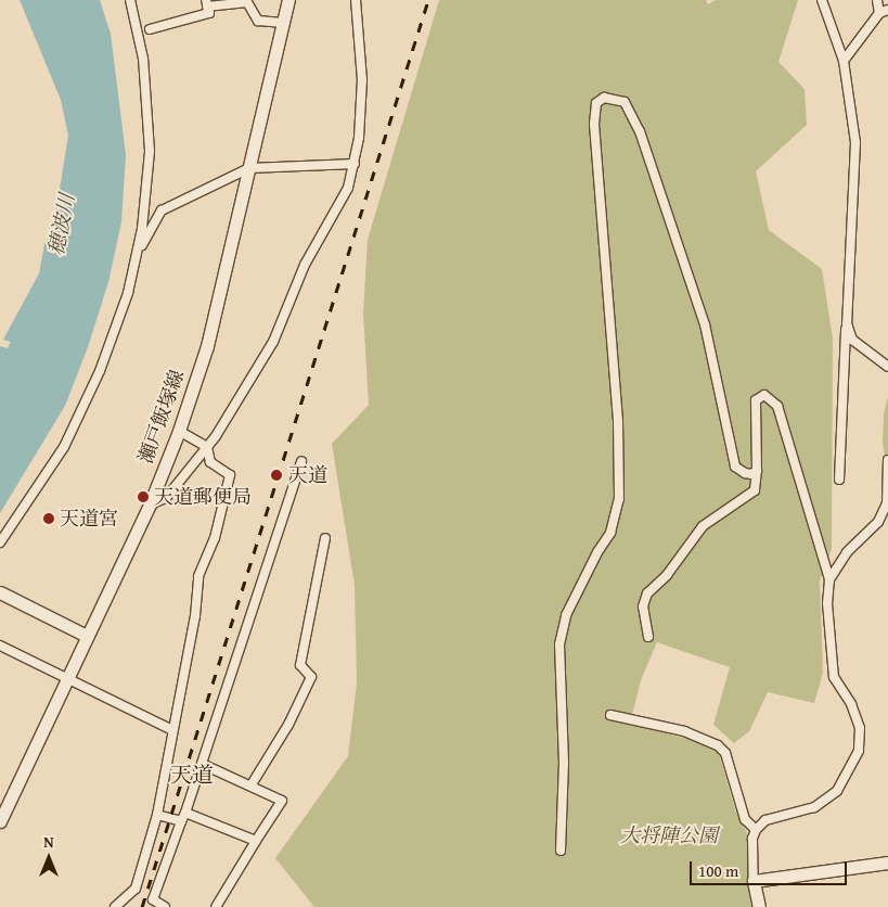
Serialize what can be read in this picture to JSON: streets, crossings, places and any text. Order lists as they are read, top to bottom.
{
  "streets": {
    "main road": ["瀬戸飯塚線"]
  },
  "districts": ["天道"],
  "water": ["穂波川"],
  "parks": ["大将陣公園"],
  "places": ["天道", "天道郵便局", "天道宮"],
  "scale_bar": "100 m",
  "north": "top"
}
